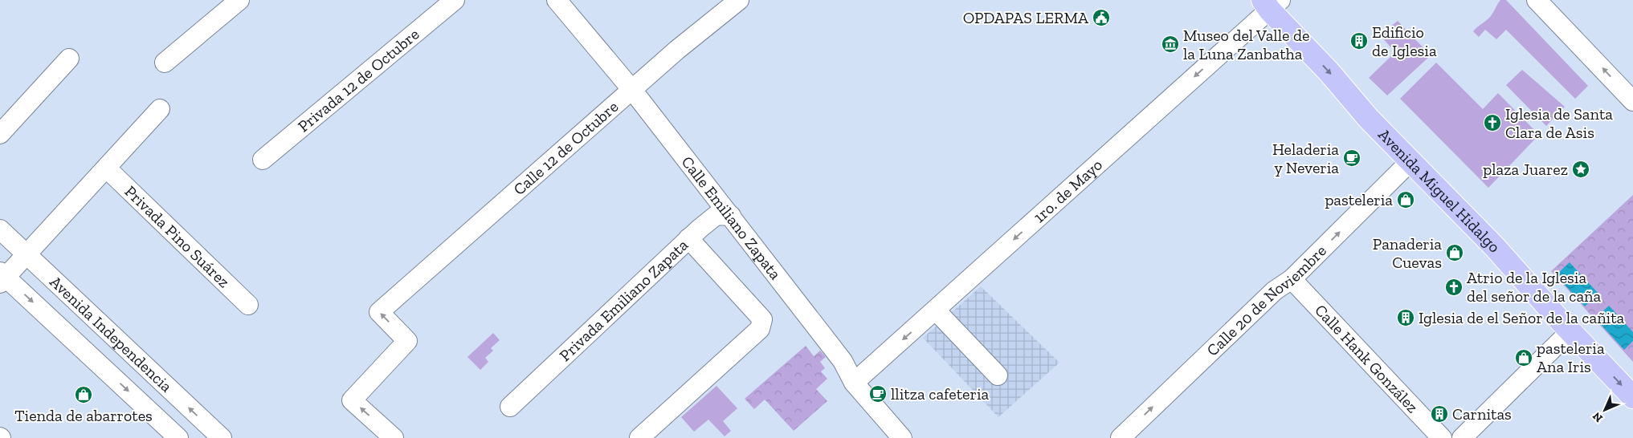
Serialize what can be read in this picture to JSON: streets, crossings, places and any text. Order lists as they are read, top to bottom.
{
  "streets": {
    "main road": ["Avenida Miguel Hidalgo"],
    "street": [
      "Privada 12 de Octubre",
      "Calle 12 de Octubre",
      "1ro. de Mayo",
      "Calle Emiliano Zapata",
      "Privada Pino Suárez",
      "Calle 20 de Noviembre",
      "Privada Emiliano Zapata",
      "Avenida Independencia",
      "Calle Hank González"
    ]
  },
  "crossings": [
    ["Calle 12 de Octubre", "Calle Emiliano Zapata"],
    ["Avenida Miguel Hidalgo", "1ro. de Mayo"],
    ["Avenida Miguel Hidalgo", "Calle 20 de Noviembre"],
    ["1ro. de Mayo", "Calle Emiliano Zapata"],
    ["Calle 20 de Noviembre", "Calle Hank González"]
  ],
  "one_way": [
    "Calle 12 de Octubre",
    "Avenida Miguel Hidalgo",
    "1ro. de Mayo",
    "Calle 20 de Noviembre"
  ],
  "places": {
    "public building": ["OPDAPAS LERMA"],
    "building": ["Edificio de Iglesia", "Iglesia de el Señor de la cañita", "Carnitas"],
    "museum": ["Museo del Valle de la Luna Zanbatha"],
    "church": ["Iglesia de Santa Clara de Asis", "Atrio de la Iglesia del señor de la caña"],
    "cafe": ["Heladeria y Neveria", "llitza cafeteria"],
    "place": ["plaza Juarez"],
    "shop": [
      "pasteleria",
      "Panaderia Cuevas",
      "pasteleria Ana Iris",
      "Tienda de abarrotes"
    ]
  },
  "north": "bottom left"
}
